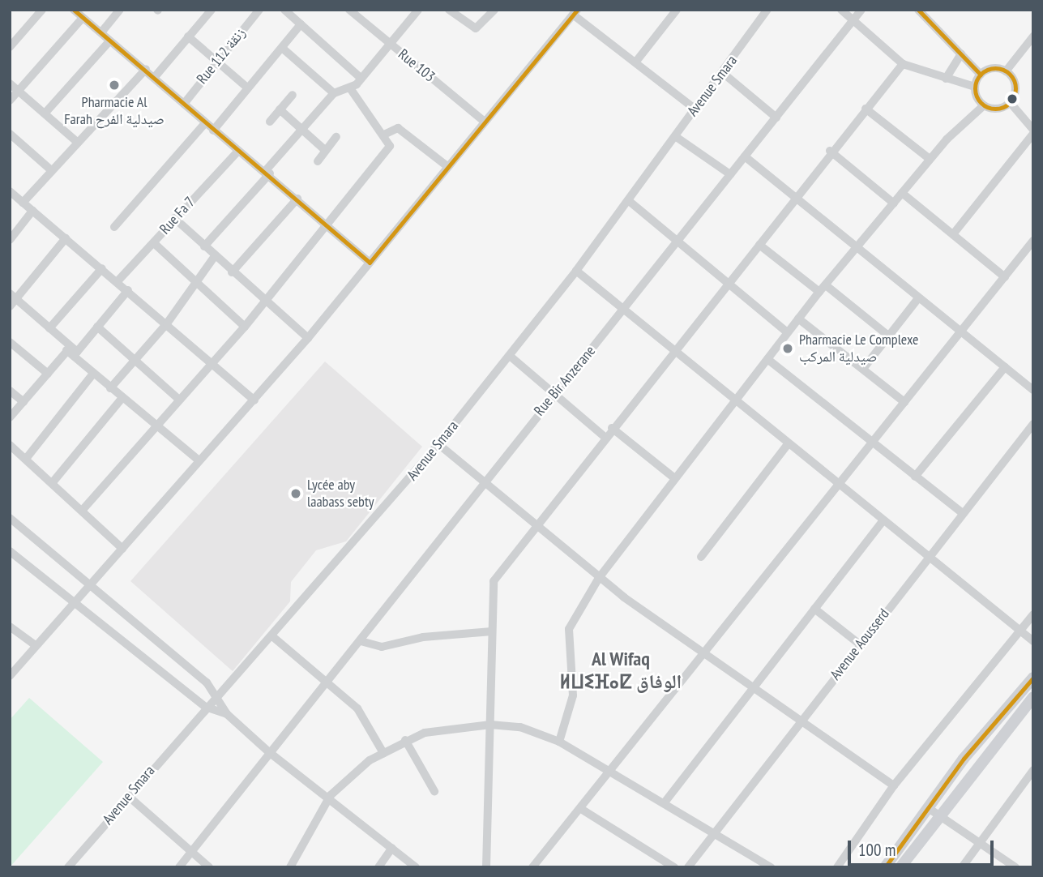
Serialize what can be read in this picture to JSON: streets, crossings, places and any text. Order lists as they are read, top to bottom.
{
  "streets": {
    "street": [
      "Rue 112 زنقة",
      "Rue 103",
      "Avenue Smara",
      "Rue Fa 7",
      "Rue Bir Anzerane",
      "Avenue Aousserd"
    ]
  },
  "districts": ["Al Wifaq ⵍⵡⵉⴼⴰⵇ الوفاق"],
  "places": ["Pharmacie Al Farah صيدلية الفرح", "Pharmacie Le Complexe صيدلية المركب", "Lycée aby laabass sebty"],
  "lines": ["transit line 7"],
  "scale_bar": "100 m"
}
